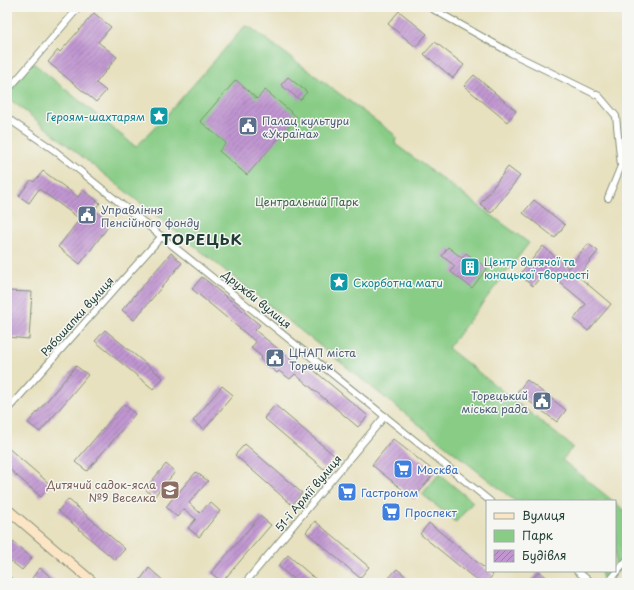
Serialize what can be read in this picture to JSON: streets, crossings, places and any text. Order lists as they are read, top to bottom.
{
  "streets": {
    "street": ["Дружби вулиця", "Рябошапки вулиця", "51-ї Армії вулиця"]
  },
  "crossings": [
    ["Дружби вулиця", "Рябошапки вулиця"],
    ["Дружби вулиця", "51-ї Армії вулиця"]
  ],
  "districts": ["ТОРЕЦЬК"],
  "parks": ["Центральний Парк"],
  "places": {
    "place": ["Героям-шахтарям", "Скорботна мати"],
    "public building": [
      "Палац культури «Україна»",
      "Управління Пенсійного фонду",
      "ЦНАП міста Торецьк",
      "Торецький міська рада"
    ],
    "building": ["Центр дитячої та юнацької творчості"],
    "supermarket": ["Москва", "Гастроном", "Проспект"],
    "school or university": ["Дитячий садок-ясла №9 Веселка"]
  },
  "legend": ["Вулиця", "Парк", "Будівля"]
}
